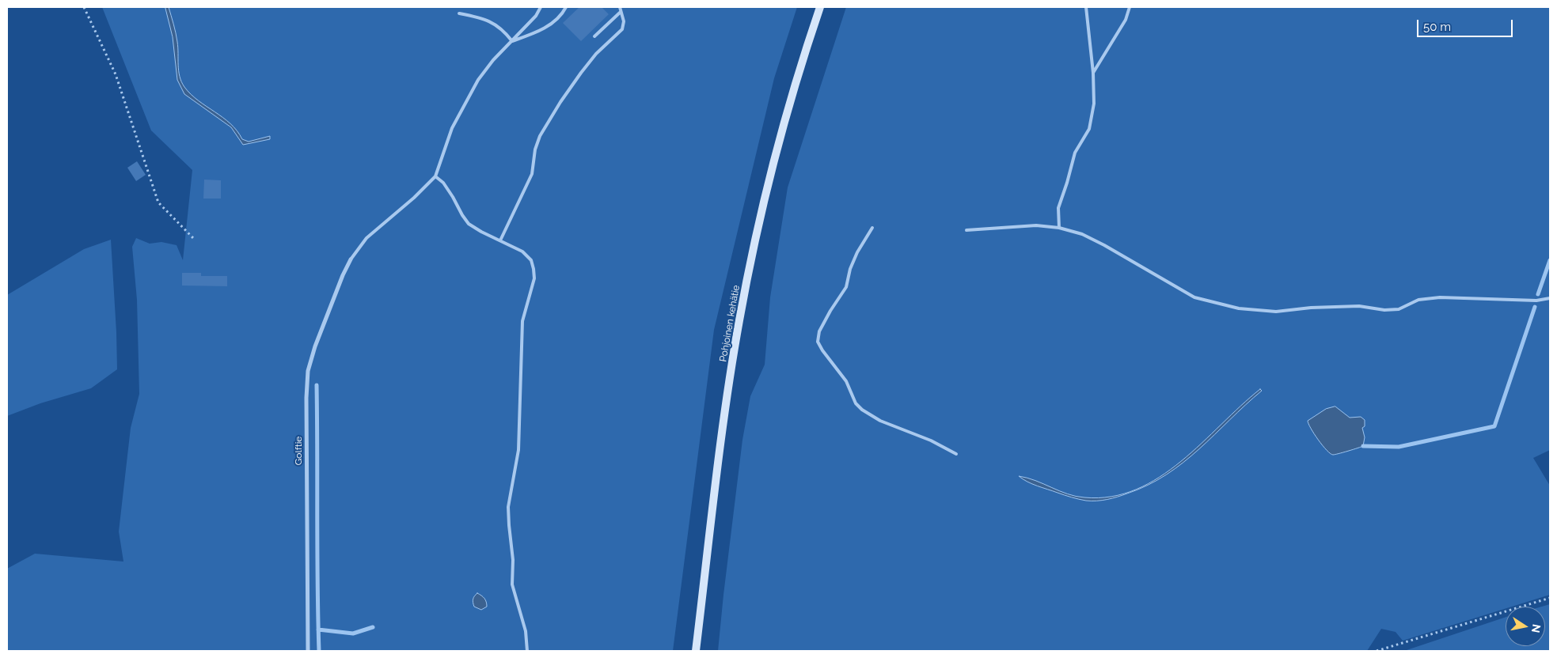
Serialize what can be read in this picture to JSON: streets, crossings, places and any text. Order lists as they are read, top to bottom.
{
  "streets": {
    "main road": ["Pohjoinen kehätie"],
    "street": ["Golftie"]
  },
  "scale_bar": "50 m",
  "north": "right"
}
